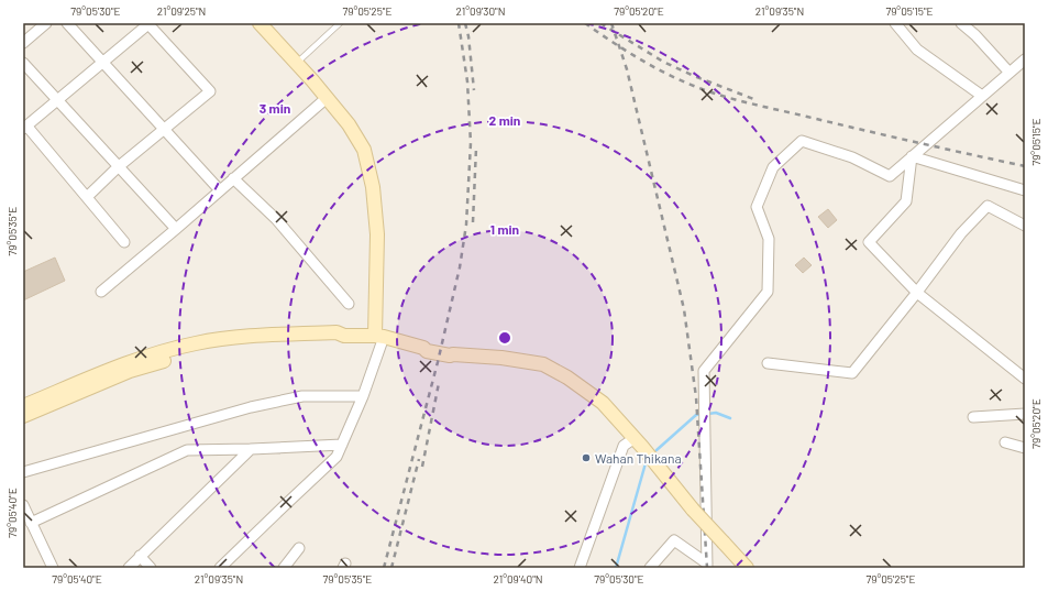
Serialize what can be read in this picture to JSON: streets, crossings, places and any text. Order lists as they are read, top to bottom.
{
  "places": ["Wahan Thikana"],
  "coordinates": [
    "79°05'30\"E",
    "21°09'25\"N",
    "79°05'25\"E",
    "21°09'30\"N",
    "79°05'20\"E",
    "21°09'35\"N",
    "79°05'15\"E",
    "79°05'35\"E",
    "79°05'40\"E",
    "21°09'40\"N"
  ],
  "rings": ["3 min", "2 min", "1 min"]
}
